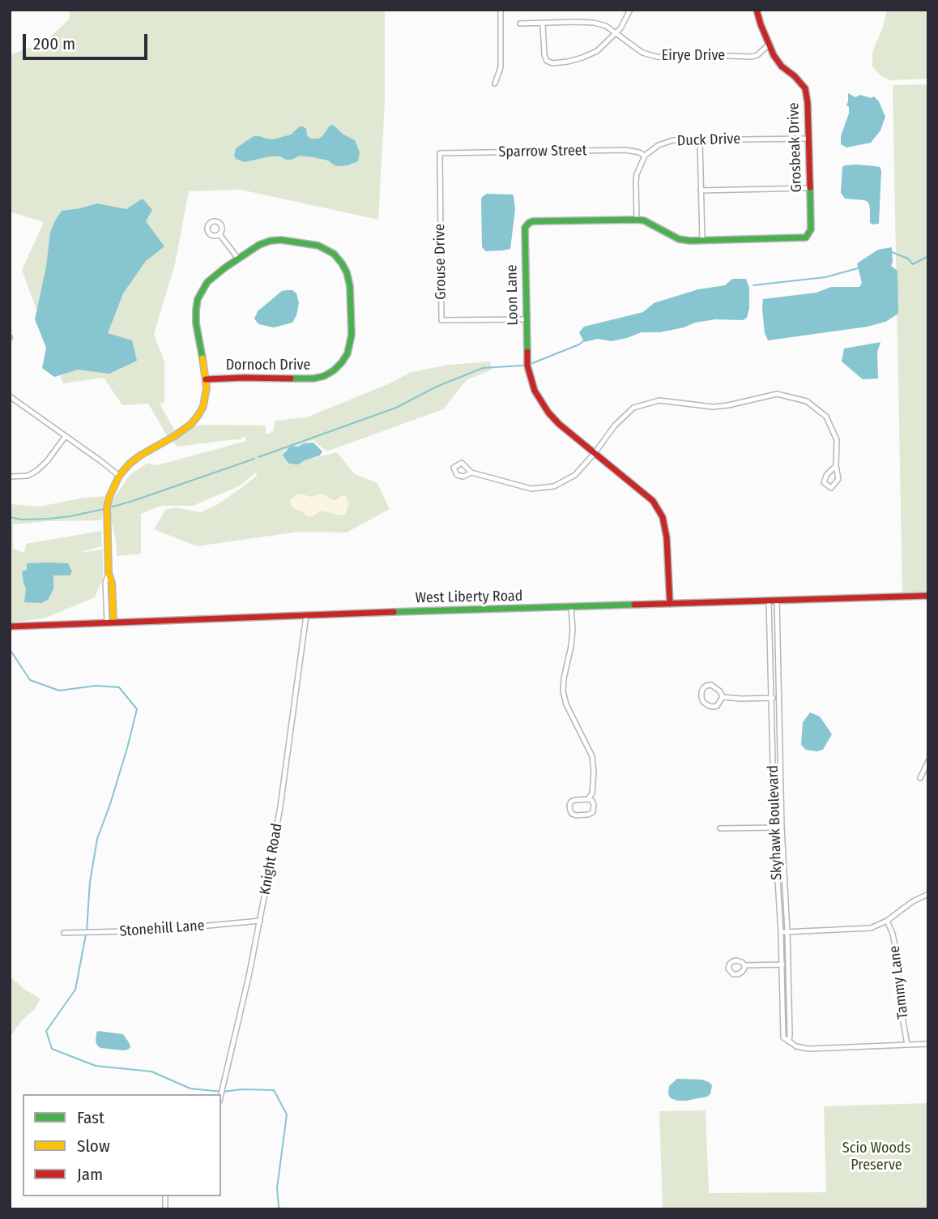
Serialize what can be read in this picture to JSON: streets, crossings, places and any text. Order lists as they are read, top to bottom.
{
  "streets": {
    "street": [
      "Eirye Drive",
      "Duck Drive",
      "Grosbeak Drive",
      "Sparrow Street",
      "Grouse Drive",
      "Loon Lane",
      "Dornoch Drive",
      "West Liberty Road",
      "Skyhawk Boulevard",
      "Knight Road",
      "Stonehill Lane",
      "Tammy Lane"
    ]
  },
  "crossings": [
    ["Eirye Drive", "Grosbeak Drive"],
    ["Duck Drive", "Grosbeak Drive"],
    ["Duck Drive", "Sparrow Street"],
    ["Grosbeak Drive", "Loon Lane"],
    ["Sparrow Street", "Grouse Drive"],
    ["Grouse Drive", "Loon Lane"],
    ["Loon Lane", "West Liberty Road"],
    ["Dornoch Drive", "West Liberty Road"],
    ["West Liberty Road", "Skyhawk Boulevard"],
    ["West Liberty Road", "Knight Road"],
    ["Knight Road", "Stonehill Lane"]
  ],
  "parks": ["Scio Woods Preserve"],
  "legend": ["Fast", "Slow", "Jam"],
  "scale_bar": "200 m"
}
